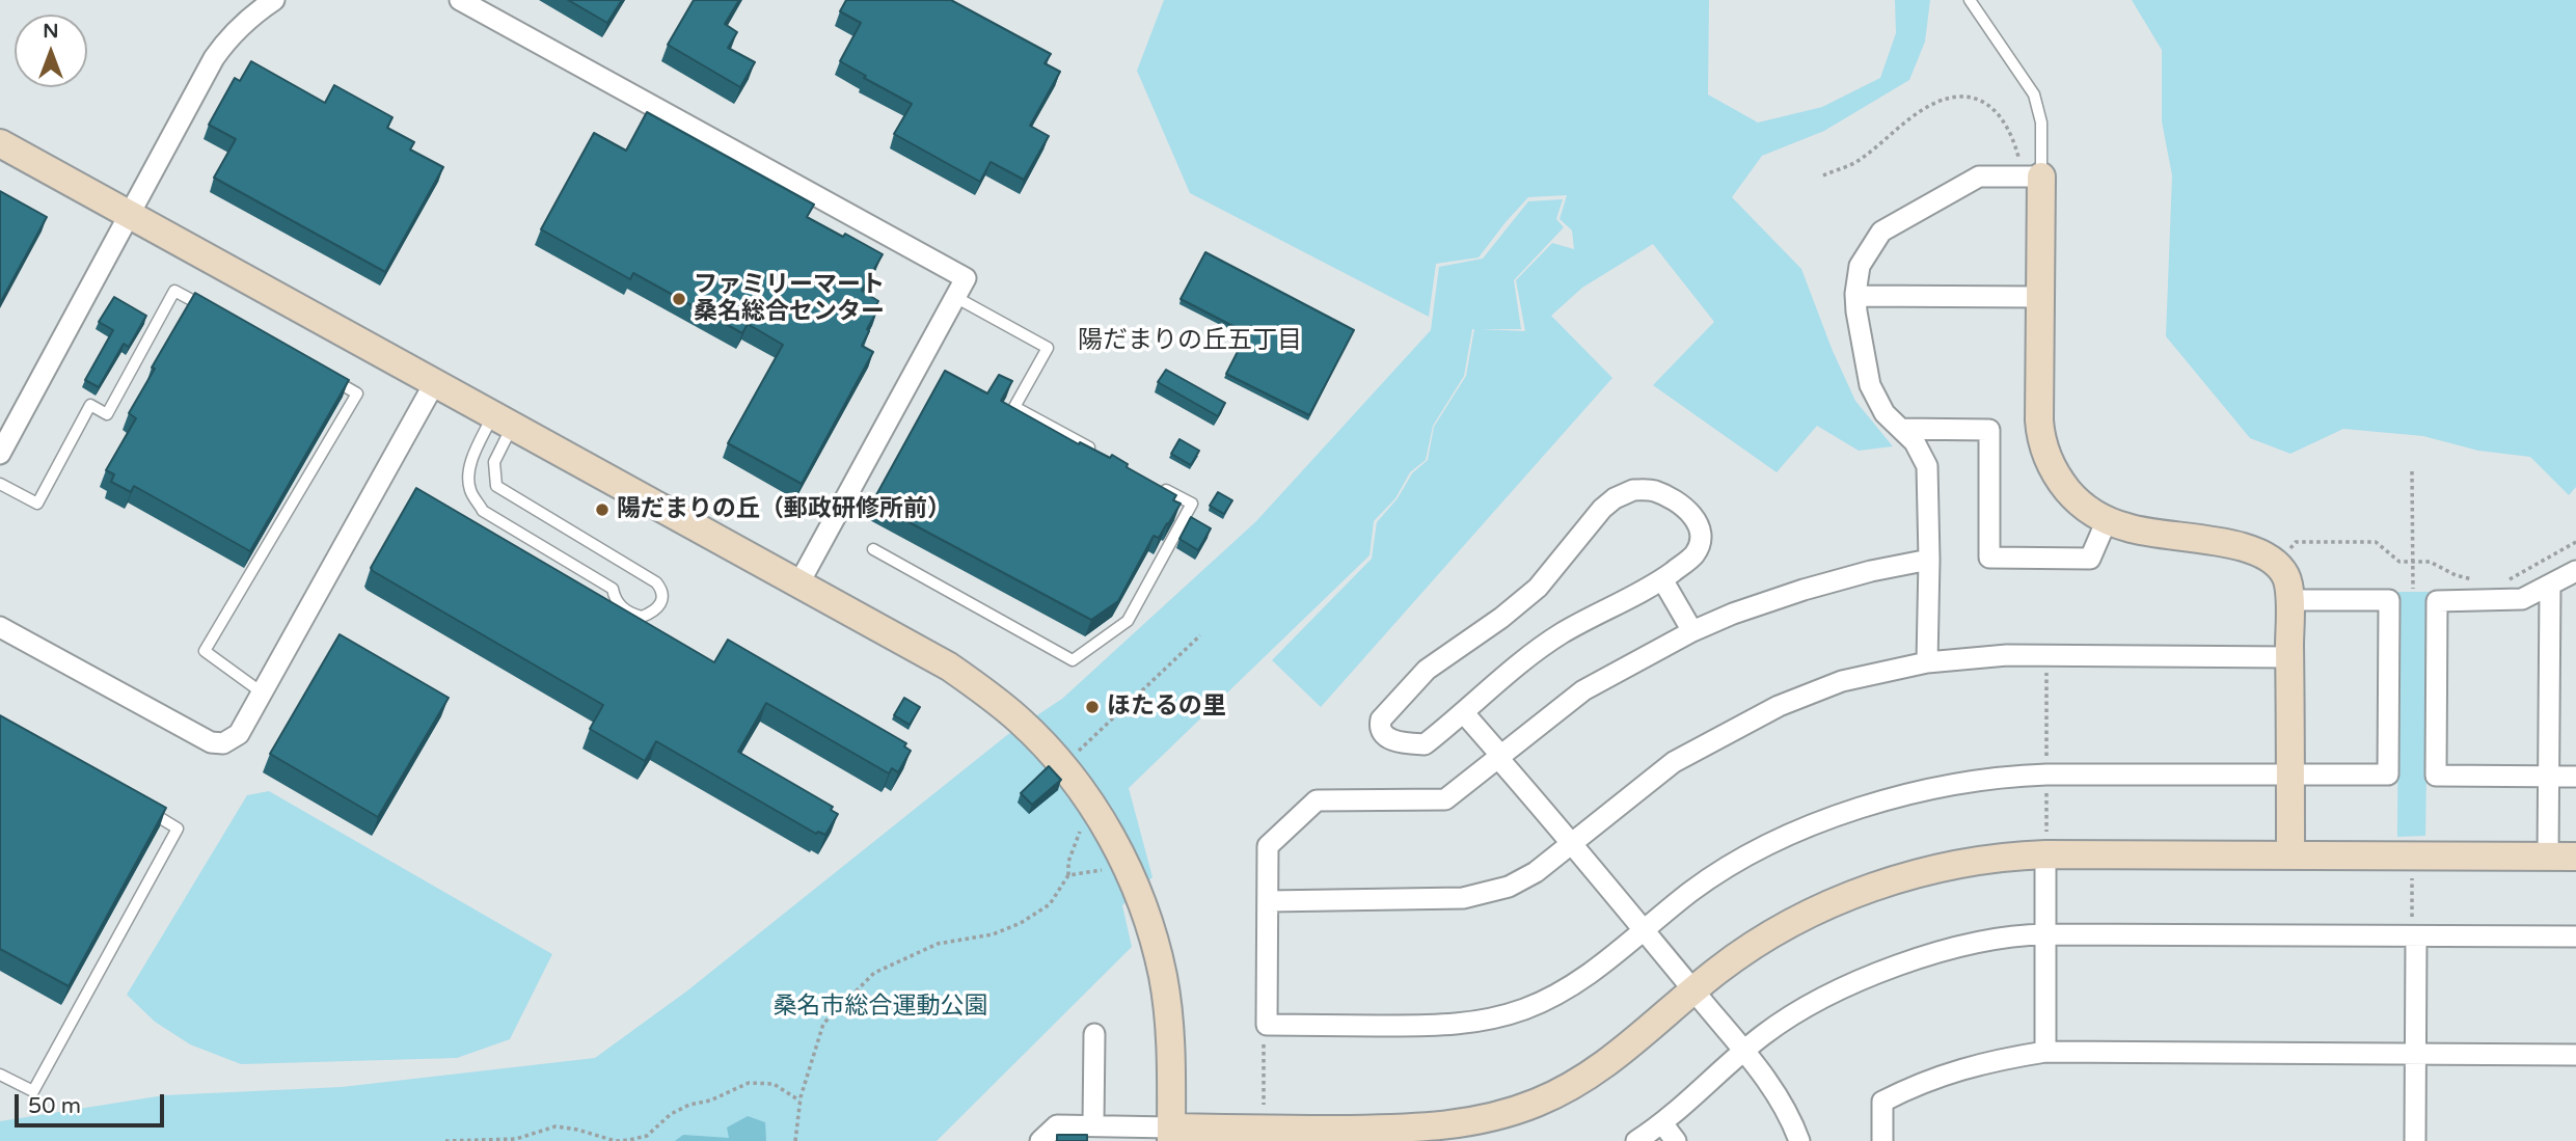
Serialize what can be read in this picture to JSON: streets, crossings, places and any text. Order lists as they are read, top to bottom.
{
  "districts": ["陽だまりの丘五丁目"],
  "parks": ["桑名市総合運動公園"],
  "places": ["ファミリーマート 桑名総合センター", "陽だまりの丘（郵政研修所前）", "ほたるの里"],
  "scale_bar": "50 m",
  "north": "top"
}
